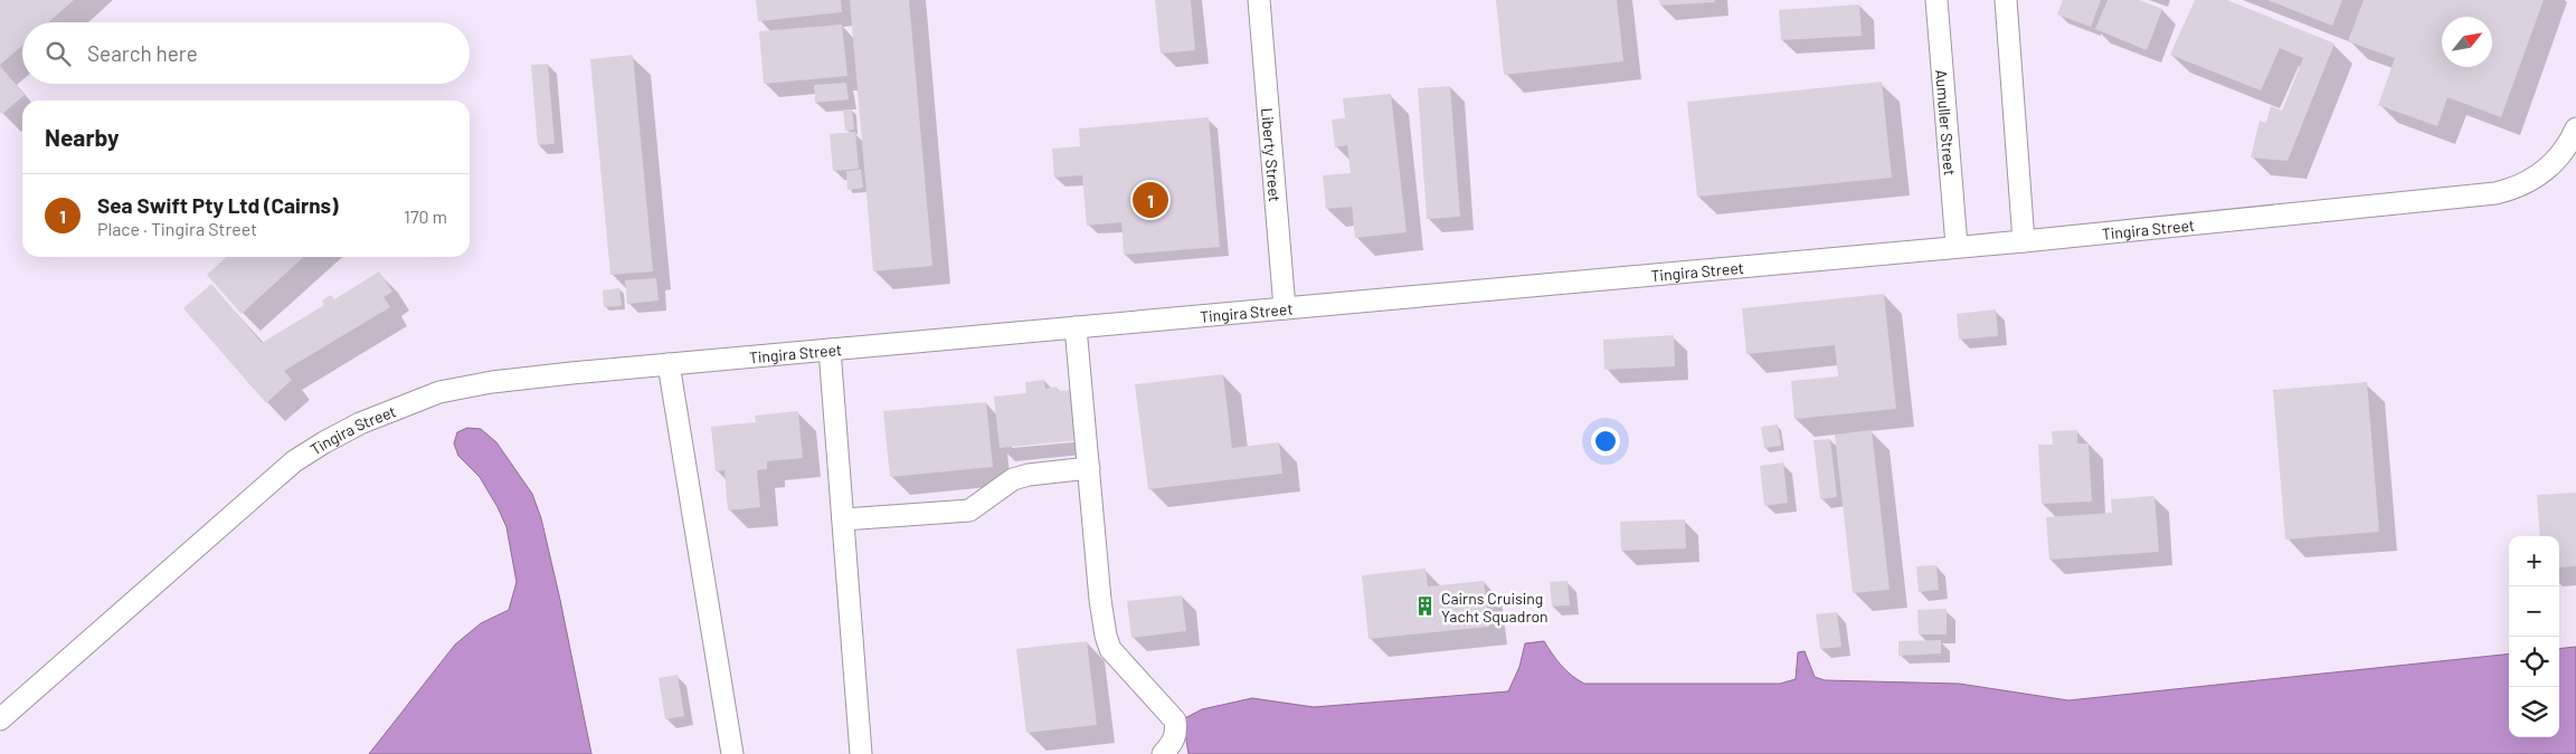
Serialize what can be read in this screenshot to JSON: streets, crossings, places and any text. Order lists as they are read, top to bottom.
{
  "streets": {
    "street": ["Aumuller Street", "Liberty Street", "Tingira Street"]
  },
  "crossings": [
    ["Aumuller Street", "Tingira Street"],
    ["Liberty Street", "Tingira Street"]
  ],
  "places": {
    "building": ["Cairns Cruising Yacht Squadron"]
  },
  "north": "top right",
  "page": {
    "search": "Search here",
    "heading": "Nearby",
    "list": [
      {
        "mark": "1",
        "name": "Sea Swift Pty Ltd (Cairns)",
        "note": "Place · Tingira Street",
        "value": "170 m"
      }
    ],
    "pins": "1",
    "map_buttons": ["+", "−"]
  }
}
